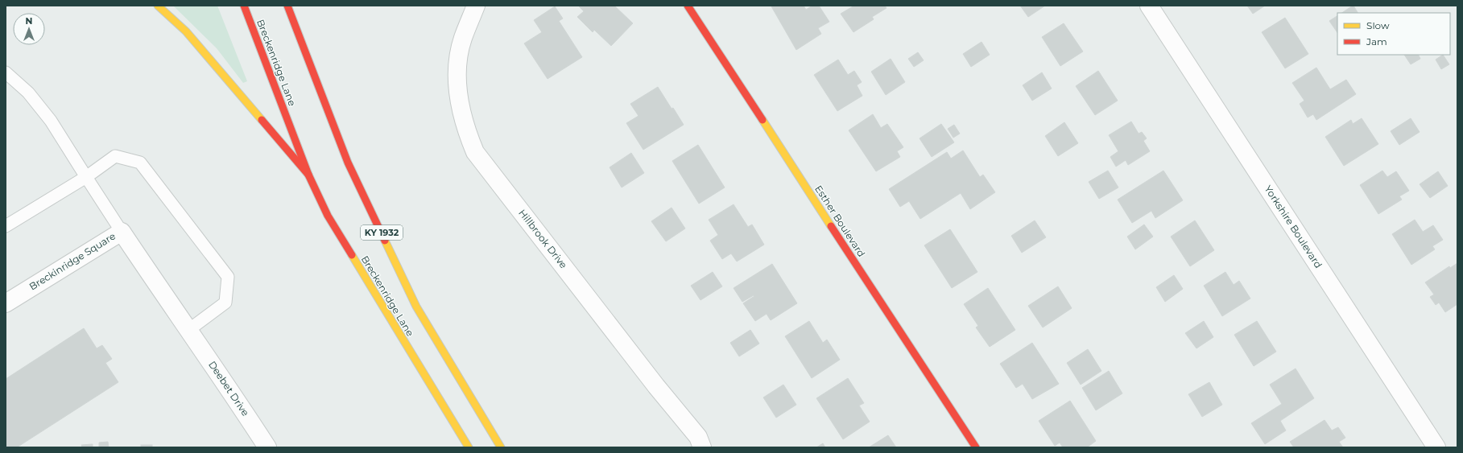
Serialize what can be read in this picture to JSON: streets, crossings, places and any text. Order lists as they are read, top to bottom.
{
  "streets": {
    "main road": ["Breckenridge Lane", "Esther Boulevard", "KY 1932"],
    "street": [
      "Yorkshire Boulevard",
      "Hillbrook Drive",
      "Breckinridge Square",
      "Deebet Drive"
    ]
  },
  "crossings": [
    ["Breckinridge Square", "Deebet Drive"]
  ],
  "legend": ["Slow", "Jam"],
  "north": "top"
}
